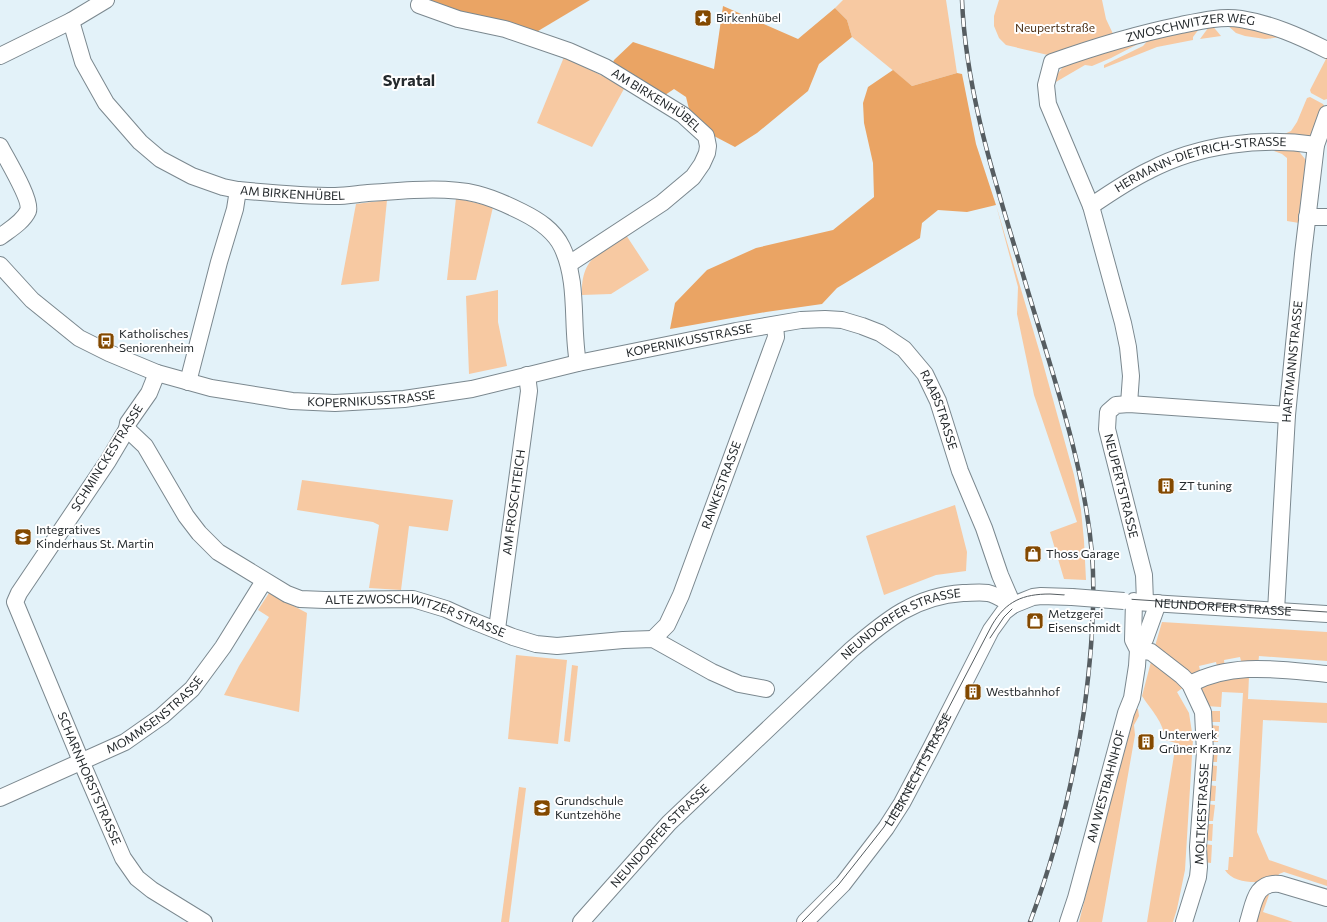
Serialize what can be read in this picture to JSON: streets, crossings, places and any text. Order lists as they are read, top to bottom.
{
  "streets": {
    "street": [
      "ZWOSCHWITZER WEG",
      "AM BIRKENHÜBEL",
      "HERMANN-DIETRICH-STRASSE",
      "KOPERNIKUSSTRASSE",
      "HARTMANNSTRASSE",
      "RAABSTRASSE",
      "SCHMINCKESTRASSE",
      "RANKESTRASSE",
      "NEUPERTSTRASSE",
      "AM FROSCHTEICH",
      "NEUNDORFER STRASSE",
      "ALTE ZWOSCHWITZER STRASSE",
      "MOMMSENSTRASSE",
      "LIEBKNECHTSTRASSE",
      "SCHARNHORSTSTRASSE",
      "AM WESTBAHNHOF",
      "MOLTKESTRASSE"
    ]
  },
  "crossings": [
    ["ZWOSCHWITZER WEG", "HERMANN-DIETRICH-STRASSE"],
    ["AM BIRKENHÜBEL", "KOPERNIKUSSTRASSE"],
    ["HERMANN-DIETRICH-STRASSE", "HARTMANNSTRASSE"],
    ["KOPERNIKUSSTRASSE", "RAABSTRASSE"],
    ["KOPERNIKUSSTRASSE", "SCHMINCKESTRASSE"],
    ["KOPERNIKUSSTRASSE", "RANKESTRASSE"],
    ["KOPERNIKUSSTRASSE", "AM FROSCHTEICH"],
    ["HARTMANNSTRASSE", "NEUNDORFER STRASSE"],
    ["RAABSTRASSE", "RANKESTRASSE"],
    ["RAABSTRASSE", "NEUNDORFER STRASSE"],
    ["RAABSTRASSE", "LIEBKNECHTSTRASSE"],
    ["SCHMINCKESTRASSE", "ALTE ZWOSCHWITZER STRASSE"],
    ["SCHMINCKESTRASSE", "SCHARNHORSTSTRASSE"],
    ["RANKESTRASSE", "ALTE ZWOSCHWITZER STRASSE"],
    ["NEUPERTSTRASSE", "NEUNDORFER STRASSE"],
    ["NEUPERTSTRASSE", "AM WESTBAHNHOF"],
    ["AM FROSCHTEICH", "ALTE ZWOSCHWITZER STRASSE"],
    ["NEUNDORFER STRASSE", "LIEBKNECHTSTRASSE"],
    ["NEUNDORFER STRASSE", "AM WESTBAHNHOF"],
    ["ALTE ZWOSCHWITZER STRASSE", "MOMMSENSTRASSE"],
    ["MOMMSENSTRASSE", "SCHARNHORSTSTRASSE"],
    ["AM WESTBAHNHOF", "MOLTKESTRASSE"]
  ],
  "districts": ["Syratal"],
  "parks": ["Neupertstraße"],
  "places": {
    "place": ["Birkenhübel"],
    "bus stop": ["Katholisches Seniorenheim"],
    "building": ["ZT tuning", "Westbahnhof", "Unterwerk Grüner Kranz"],
    "school or university": ["Integratives Kinderhaus St. Martin", "Grundschule Kuntzehöhe"],
    "shop": ["Thoss Garage", "Metzgerei Eisenschmidt"]
  }
}
